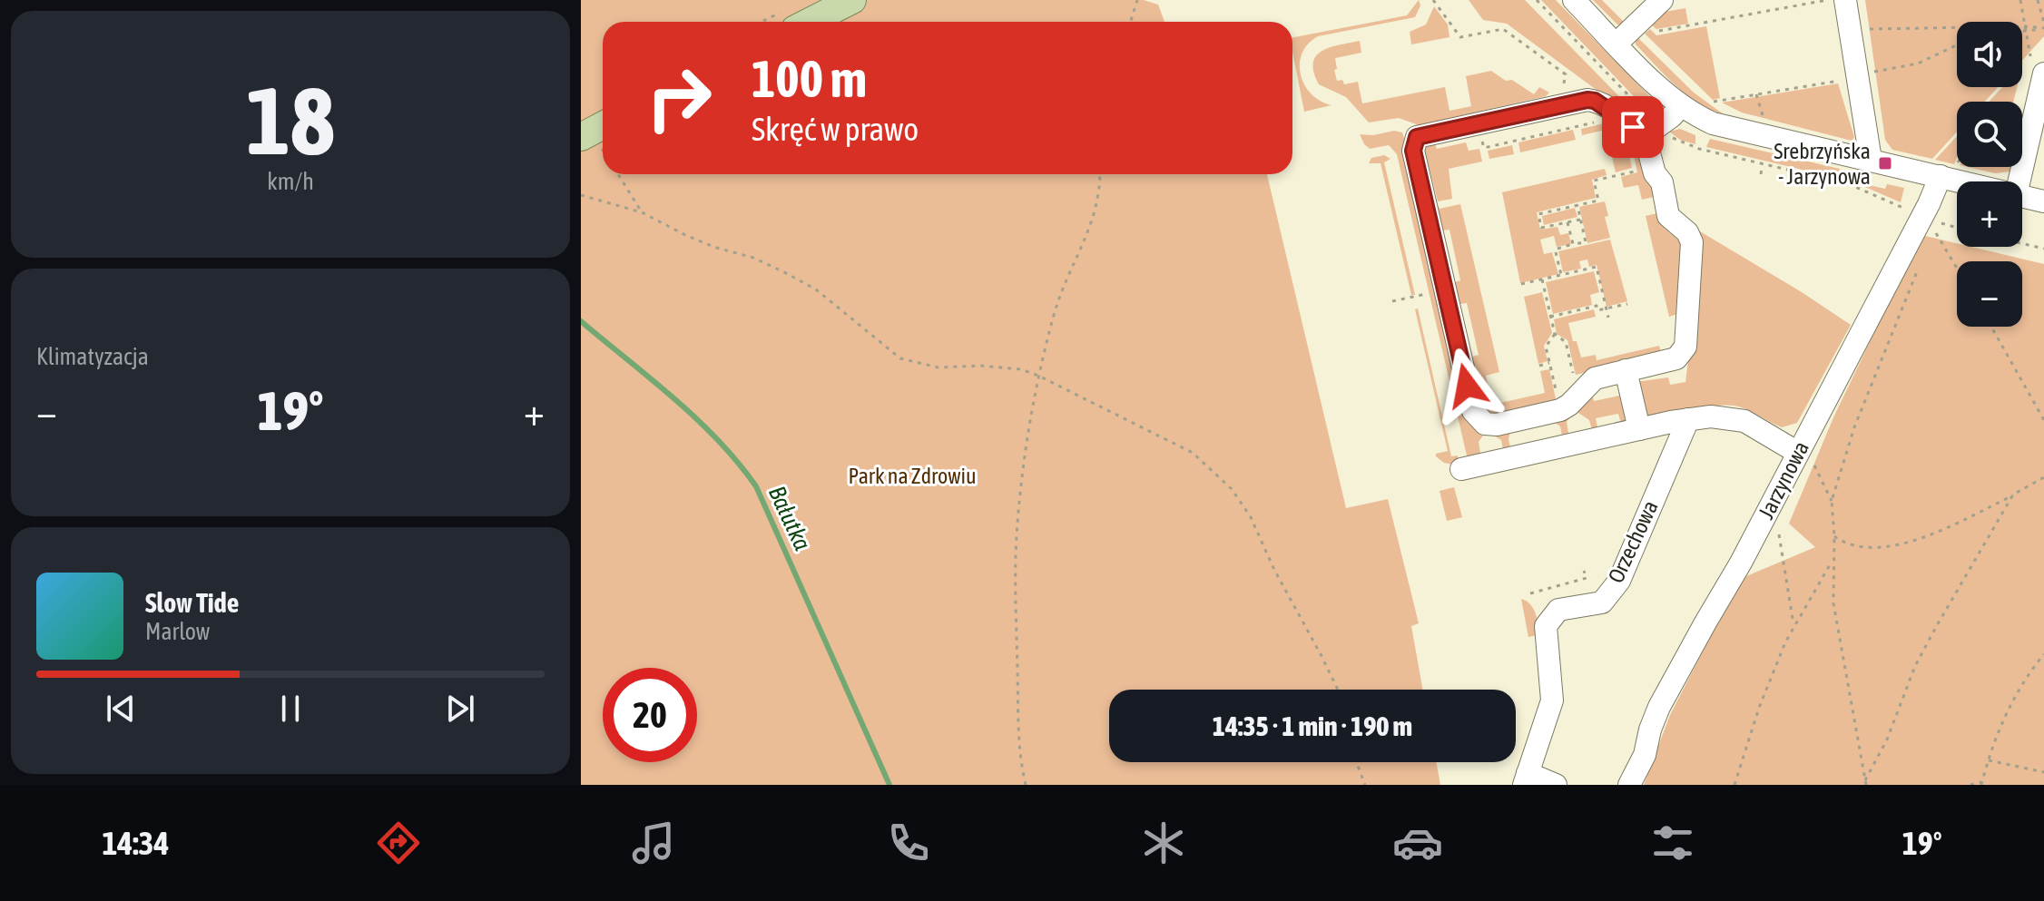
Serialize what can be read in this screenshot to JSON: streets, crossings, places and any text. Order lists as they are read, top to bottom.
{
  "streets": {
    "street": ["Jarzynowa", "Orzechowa"]
  },
  "water": ["Bałutka"],
  "parks": ["Park na Zdrowiu"],
  "places": {
    "transit": ["Srebrzyńska - Jarzynowa"]
  },
  "page": {
    "tile": [
      ["18", "km/h"],
      "Klimatyzacja"
    ],
    "map_buttons": ["+", "−"],
    "turn": ["100 m", "Skręć w prawo"],
    "heat": ["−", "19°", "+"],
    "song": ["Slow Tide", "Marlow"],
    "limit": "20",
    "trip": "14:35 · 1 min · 190 m",
    "tabs": ["14:34", "19°"]
  }
}
